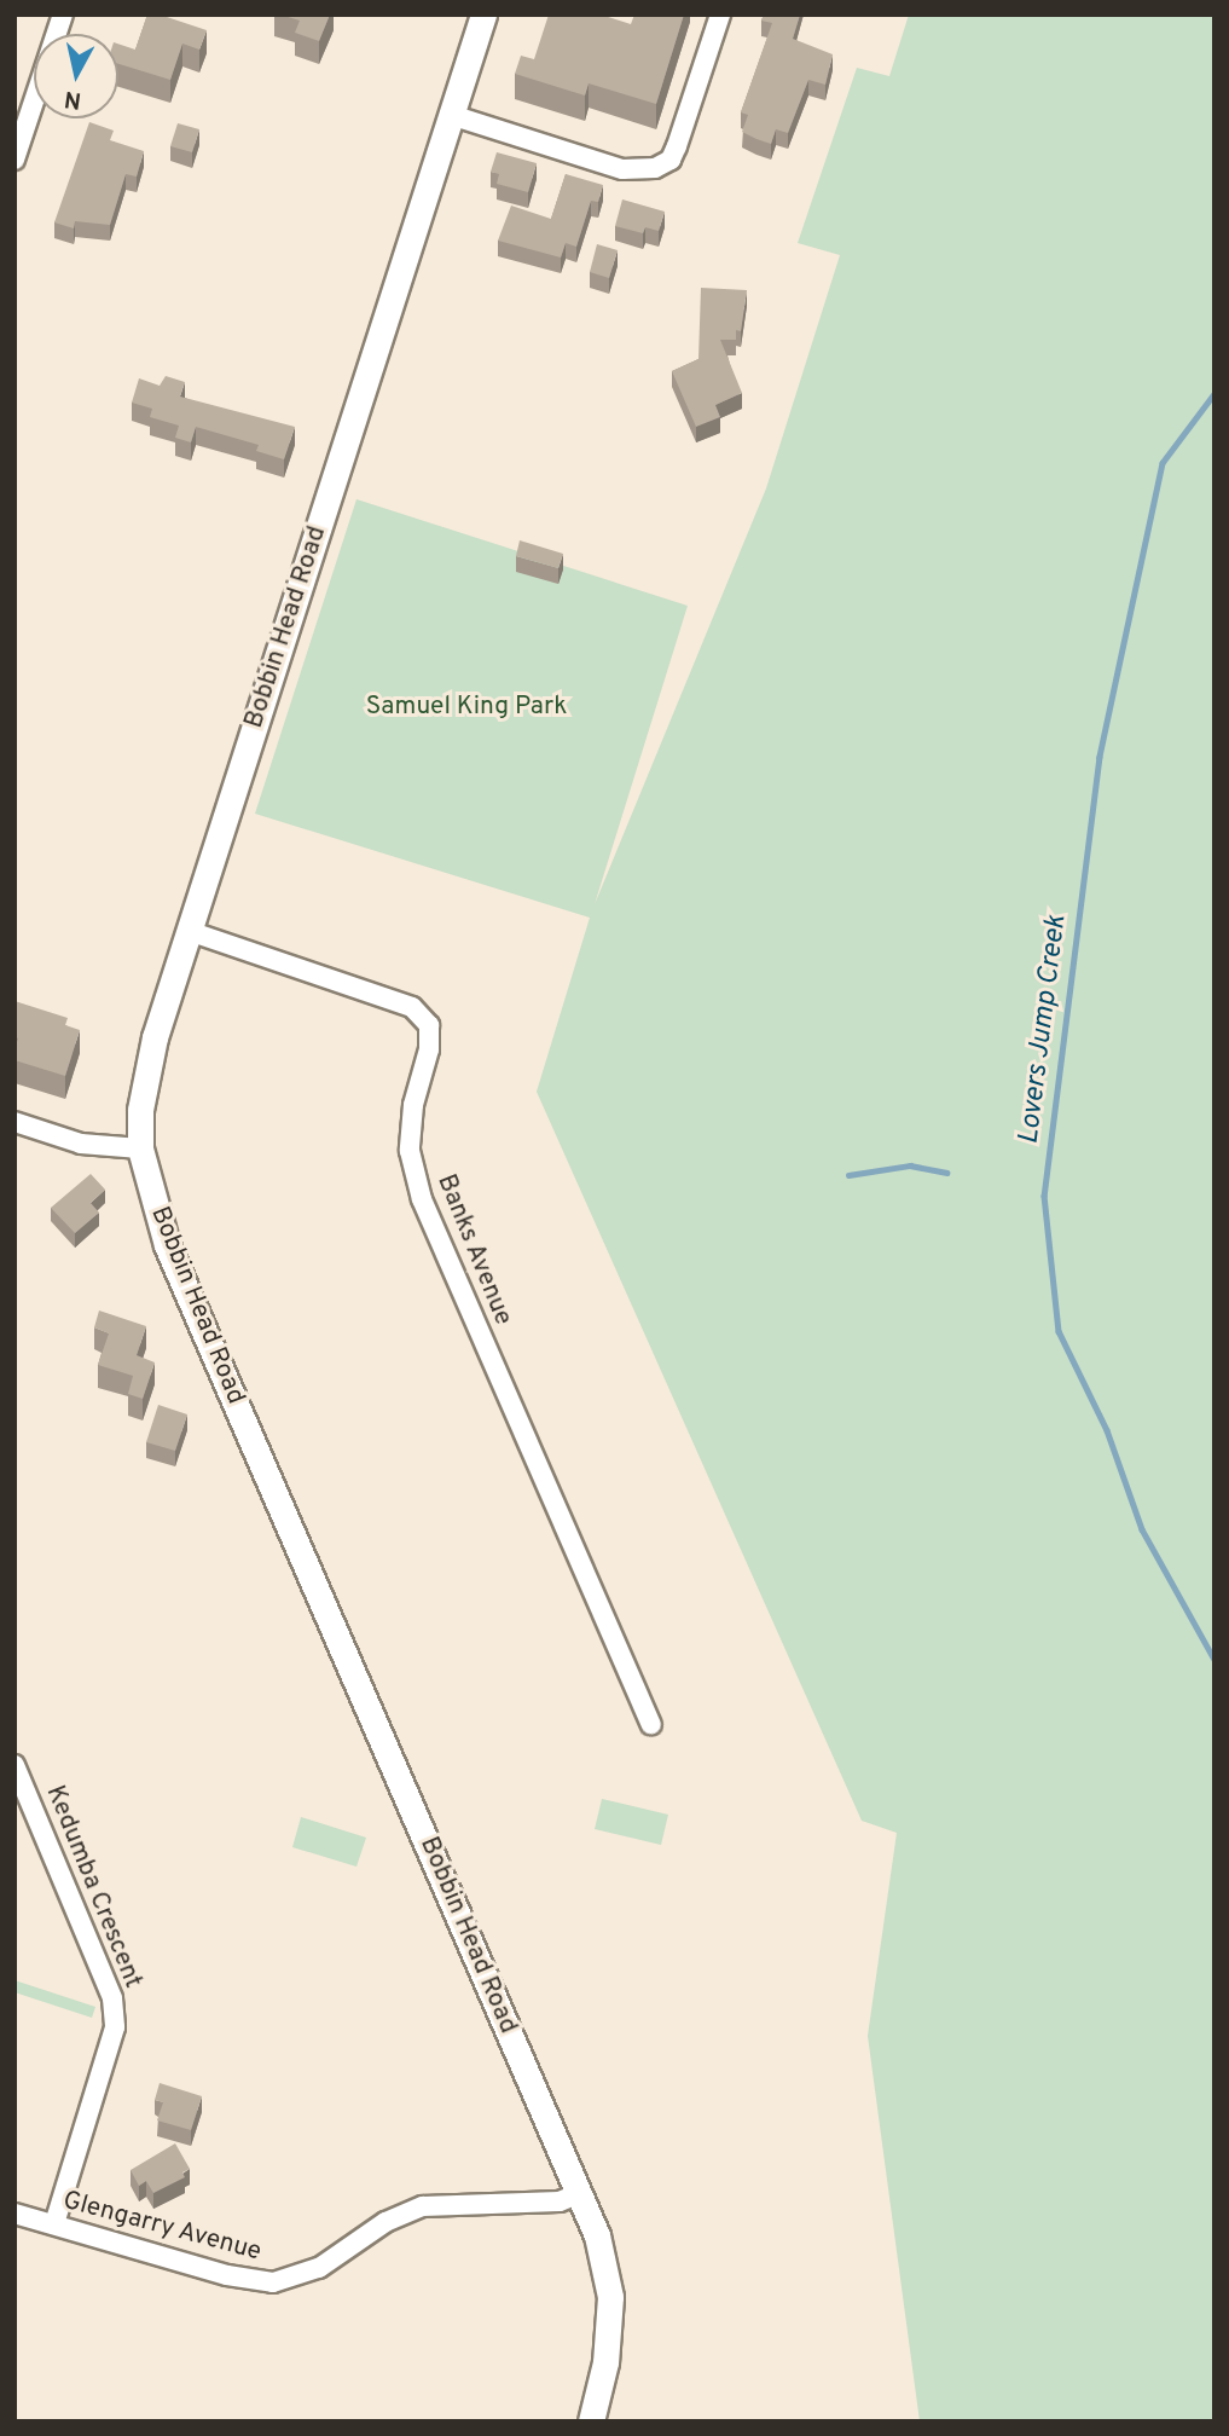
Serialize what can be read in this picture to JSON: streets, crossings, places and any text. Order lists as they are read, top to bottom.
{
  "streets": {
    "main road": ["Bobbin Head Road"],
    "street": ["Banks Avenue", "Kedumba Crescent", "Glengarry Avenue"]
  },
  "crossings": [
    ["Bobbin Head Road", "Banks Avenue"],
    ["Bobbin Head Road", "Glengarry Avenue"],
    ["Kedumba Crescent", "Glengarry Avenue"]
  ],
  "water": ["Lovers Jump Creek"],
  "parks": ["Samuel King Park"],
  "north": "bottom"
}
